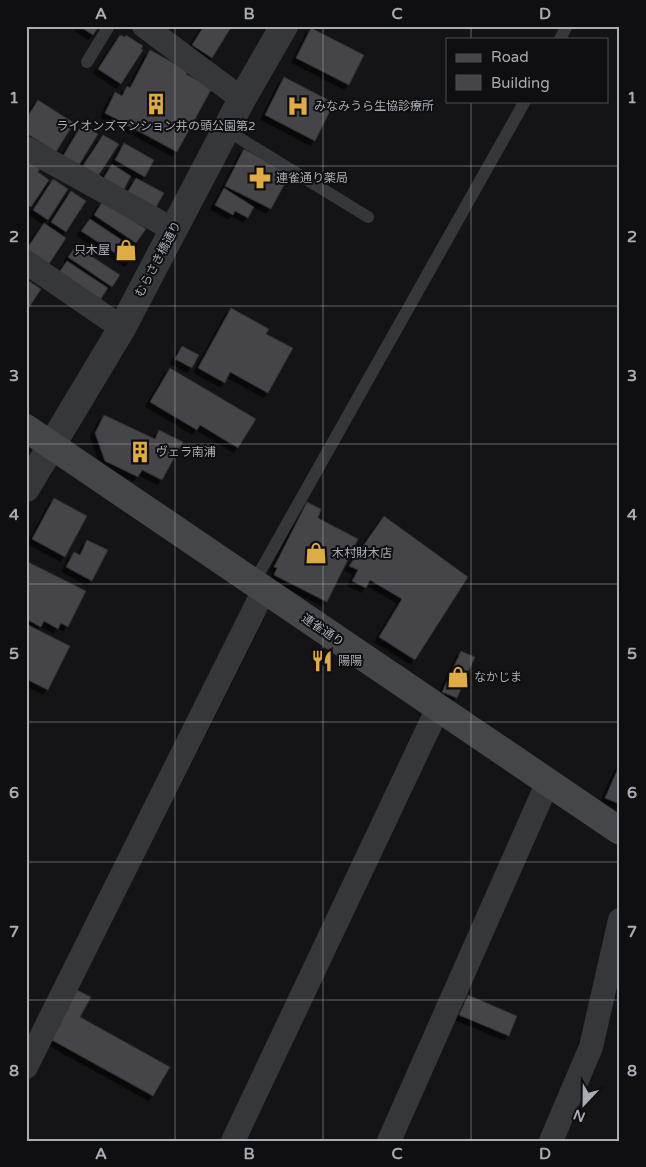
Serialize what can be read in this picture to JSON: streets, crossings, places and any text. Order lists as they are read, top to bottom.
{
  "streets": {
    "main road": ["連雀通り"],
    "street": ["むらさき橋通り"]
  },
  "crossings": [
    ["むらさき橋通り", "連雀通り"]
  ],
  "places": {
    "building": ["ライオンズマンション井の頭公園第2", "ヴェラ南浦"],
    "hospital": ["みなみうら生協診療所"],
    "pharmacy": ["連雀通り薬局"],
    "shop": ["只木屋", "木村財木店", "なかじま"],
    "restaurant": ["陽陽"]
  },
  "legend": ["Road", "Building"],
  "north": "bottom",
  "grid": {
    "columns": [
      "A",
      "B",
      "C",
      "D"
    ],
    "rows": [
      "1",
      "2",
      "3",
      "4",
      "5",
      "6",
      "7",
      "8"
    ]
  }
}
